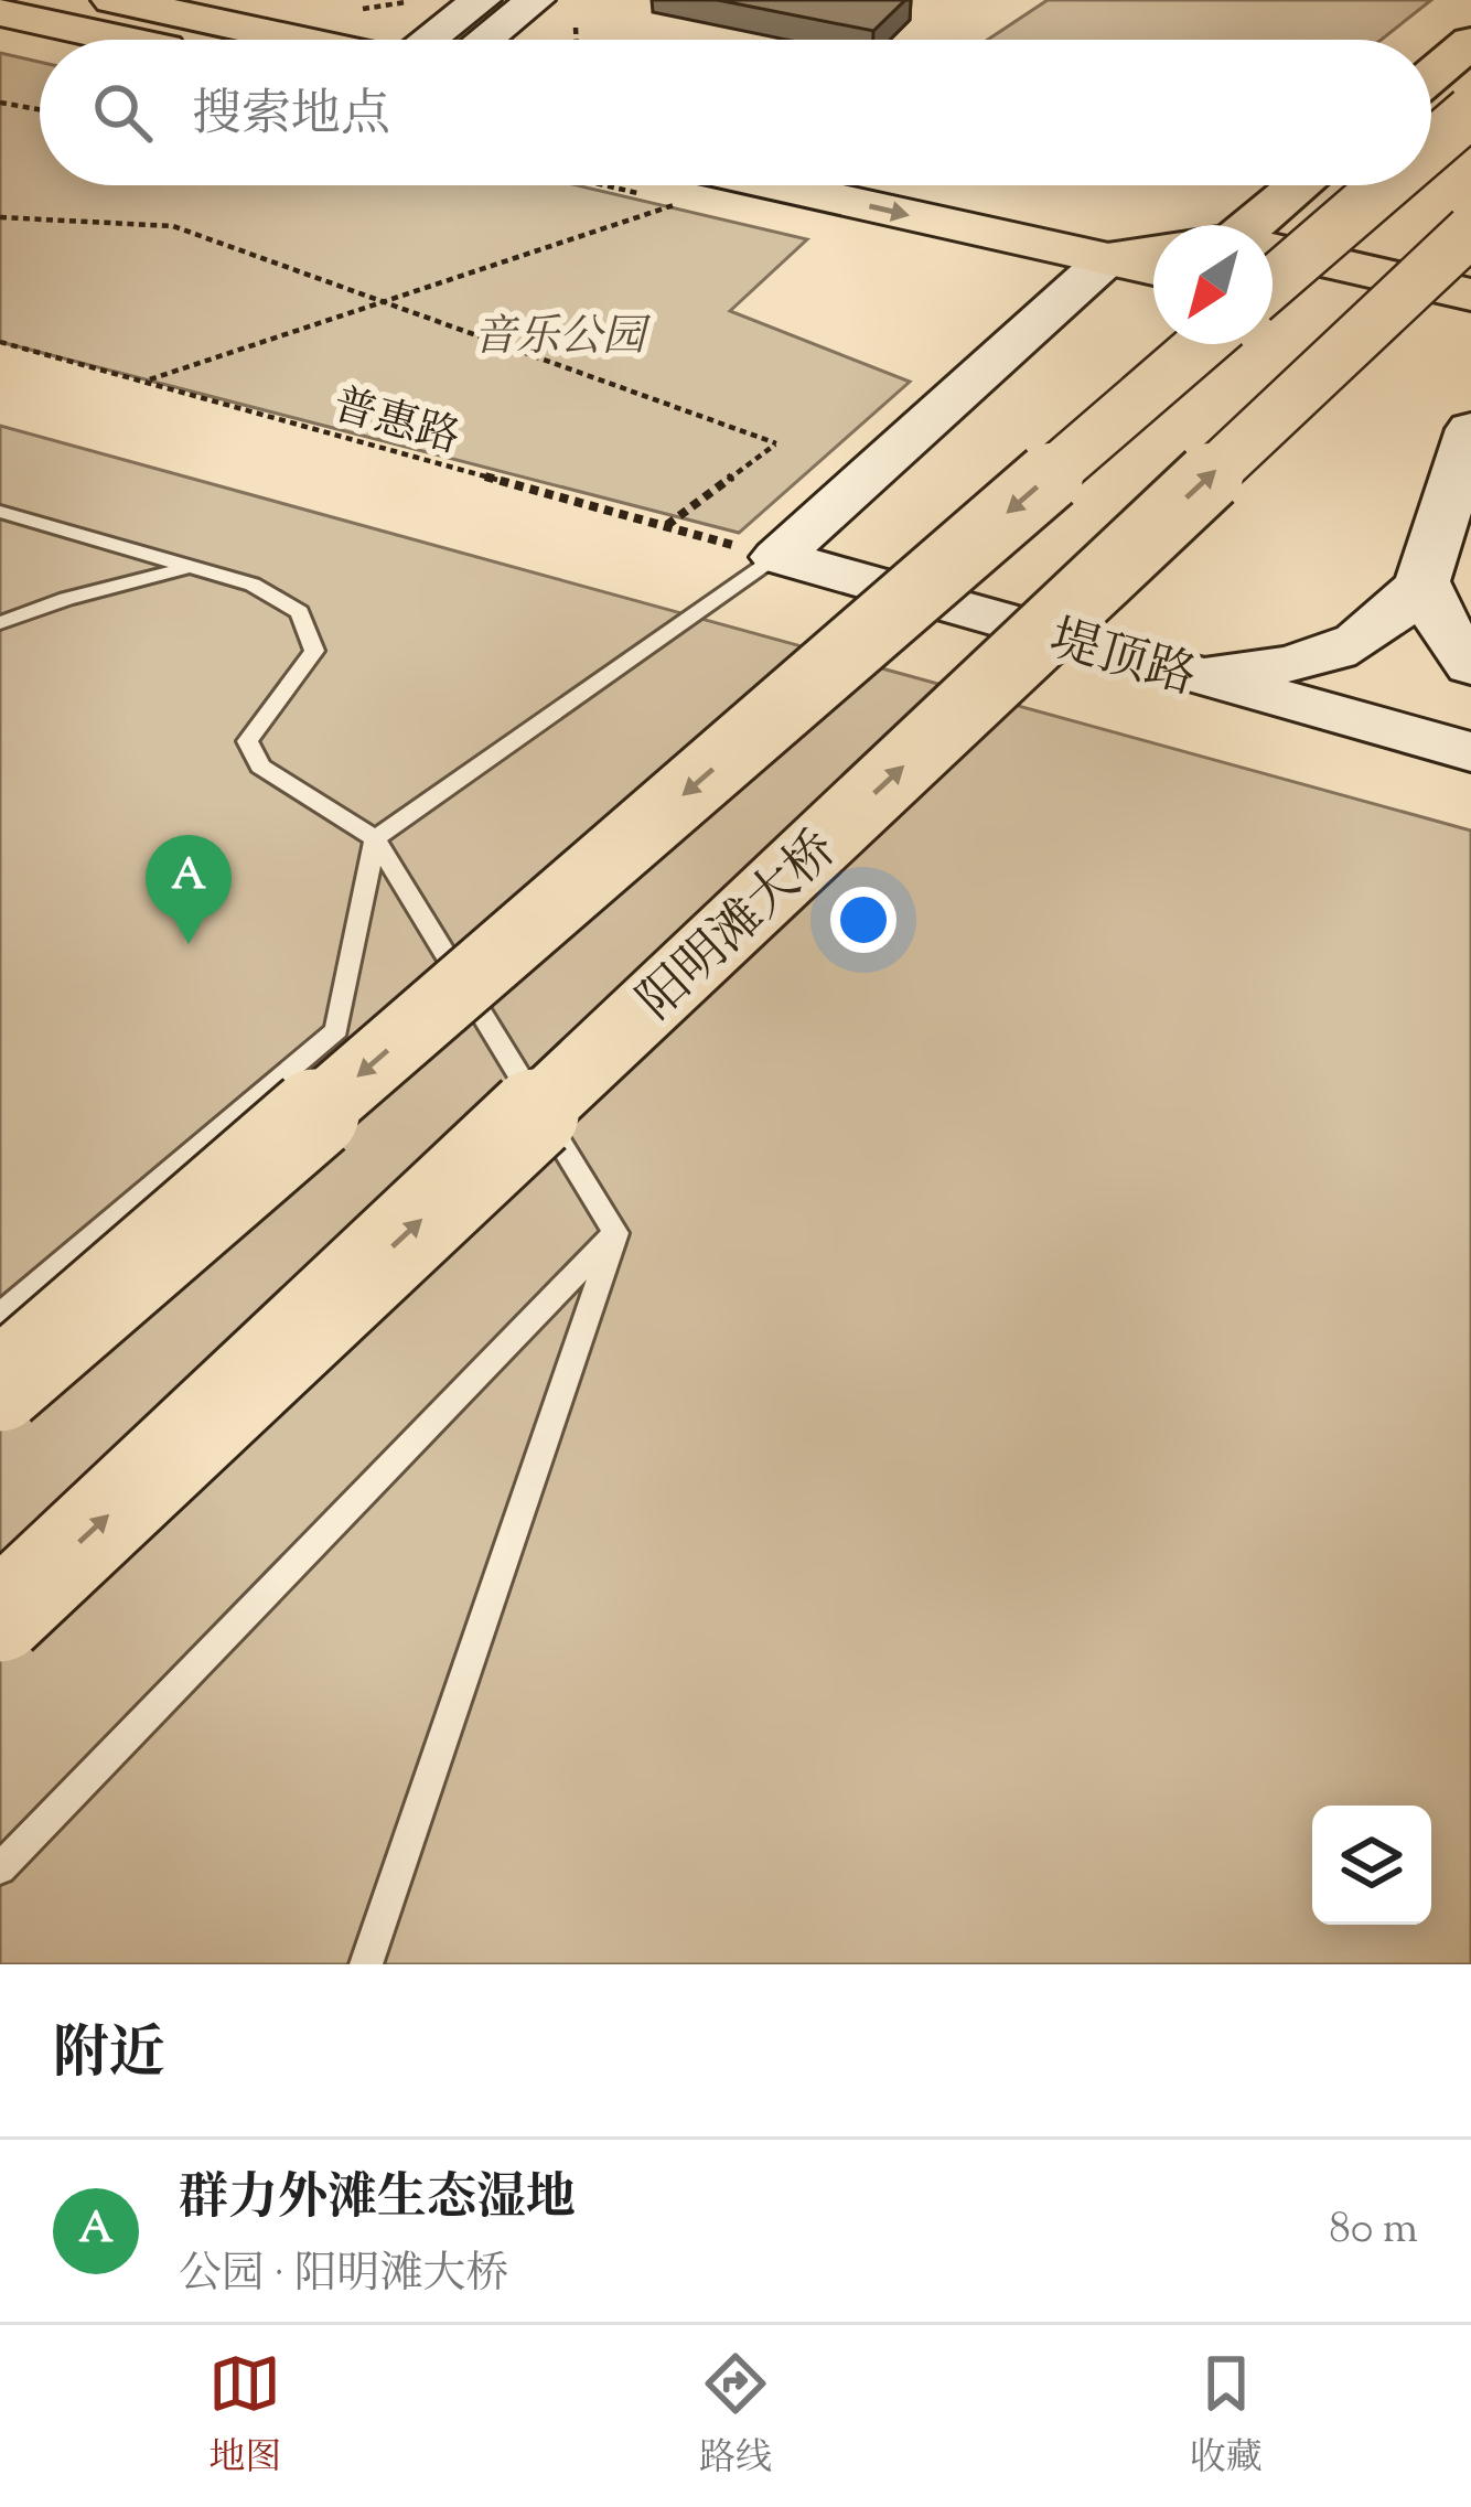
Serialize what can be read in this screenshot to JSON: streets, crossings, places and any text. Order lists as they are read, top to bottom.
{
  "streets": {
    "main road": ["堤顶路", "阳明滩大桥"],
    "path": ["普惠路"]
  },
  "crossings": [
    ["普惠路", "堤顶路"]
  ],
  "parks": ["音乐公园"],
  "north": "bottom left",
  "page": {
    "search": "搜索地点",
    "pins": "A",
    "heading": "附近",
    "list": [
      {
        "mark": "A",
        "name": "群力外滩生态湿地",
        "note": "公园 · 阳明滩大桥",
        "value": "80 m"
      }
    ],
    "nav": ["地图", "路线", "收藏"]
  }
}
